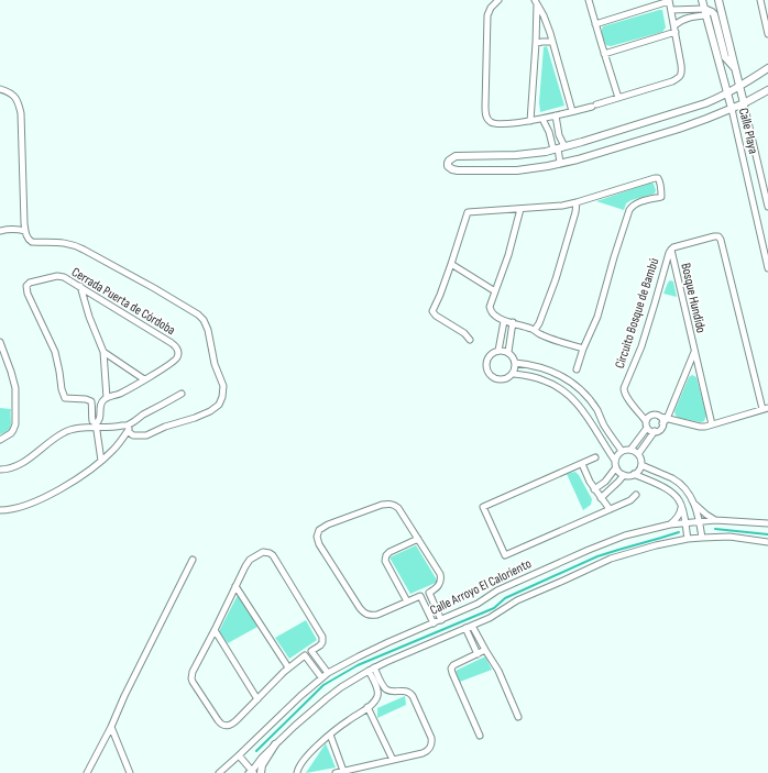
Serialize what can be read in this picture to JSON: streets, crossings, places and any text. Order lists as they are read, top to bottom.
{
  "streets": {
    "street": [
      "Calle Playa",
      "Bosque Hundido",
      "Cerrada Puerta de Córdoba",
      "Circuito Bosque de Bambú",
      "Calle Arroyo El Caloriento"
    ]
  },
  "crossings": [
    ["Bosque Hundido", "Circuito Bosque de Bambú"]
  ]
}
